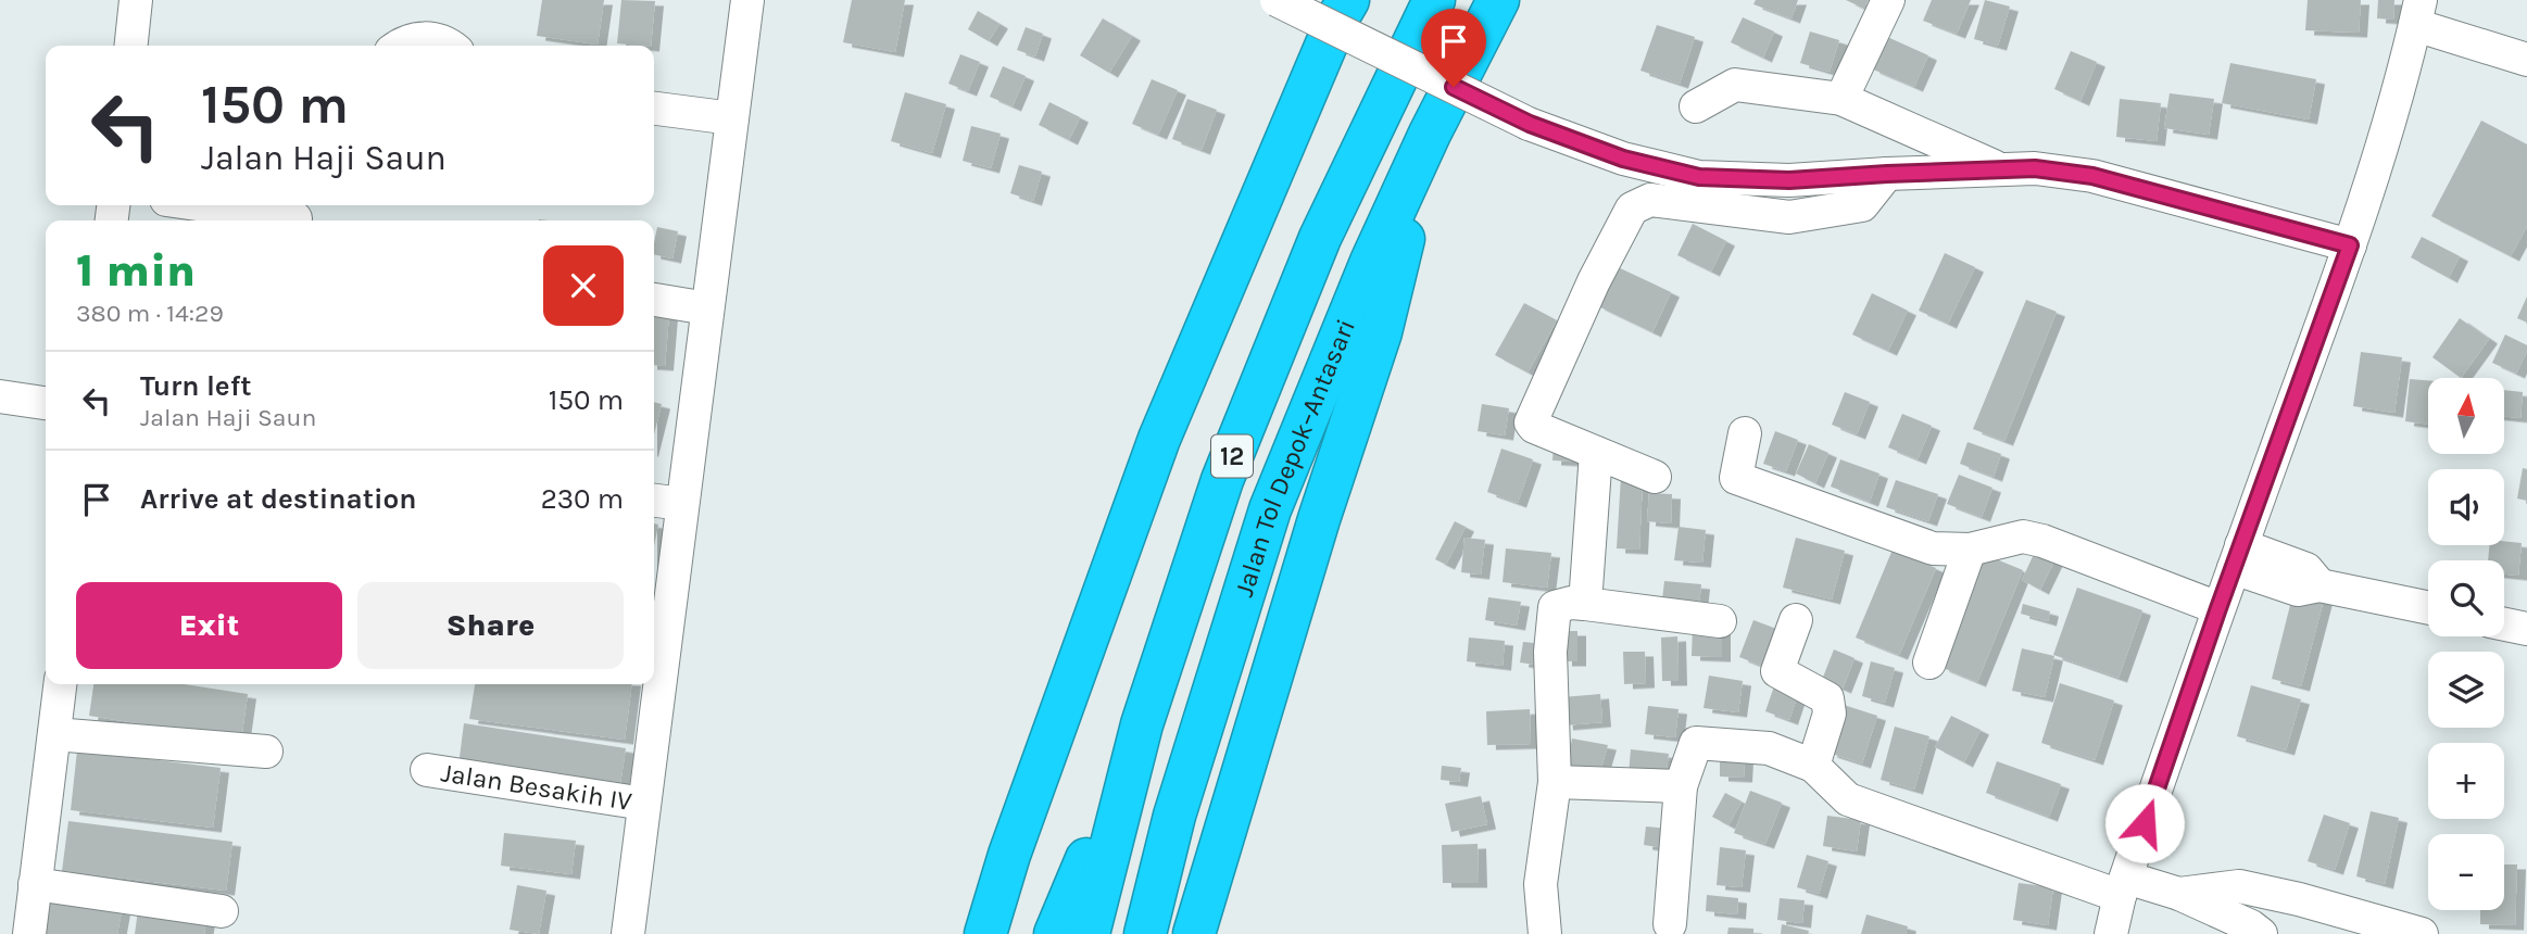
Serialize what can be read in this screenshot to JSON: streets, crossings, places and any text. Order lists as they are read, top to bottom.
{
  "streets": {
    "highway": ["12", "Jalan Tol Depok–Antasari"],
    "street": ["Jalan Besakih IV"]
  },
  "north": "top",
  "page": {
    "turn": ["150 m", "Jalan Haji Saun"],
    "heading": ["1 min", "380 m · 14:29"],
    "list": [
      {
        "name": "Turn left",
        "note": "Jalan Haji Saun",
        "value": "150 m"
      },
      {
        "name": "Arrive at destination",
        "value": "230 m"
      }
    ],
    "map_buttons": ["+", "−"],
    "buttons": ["Exit", "Share"]
  }
}
